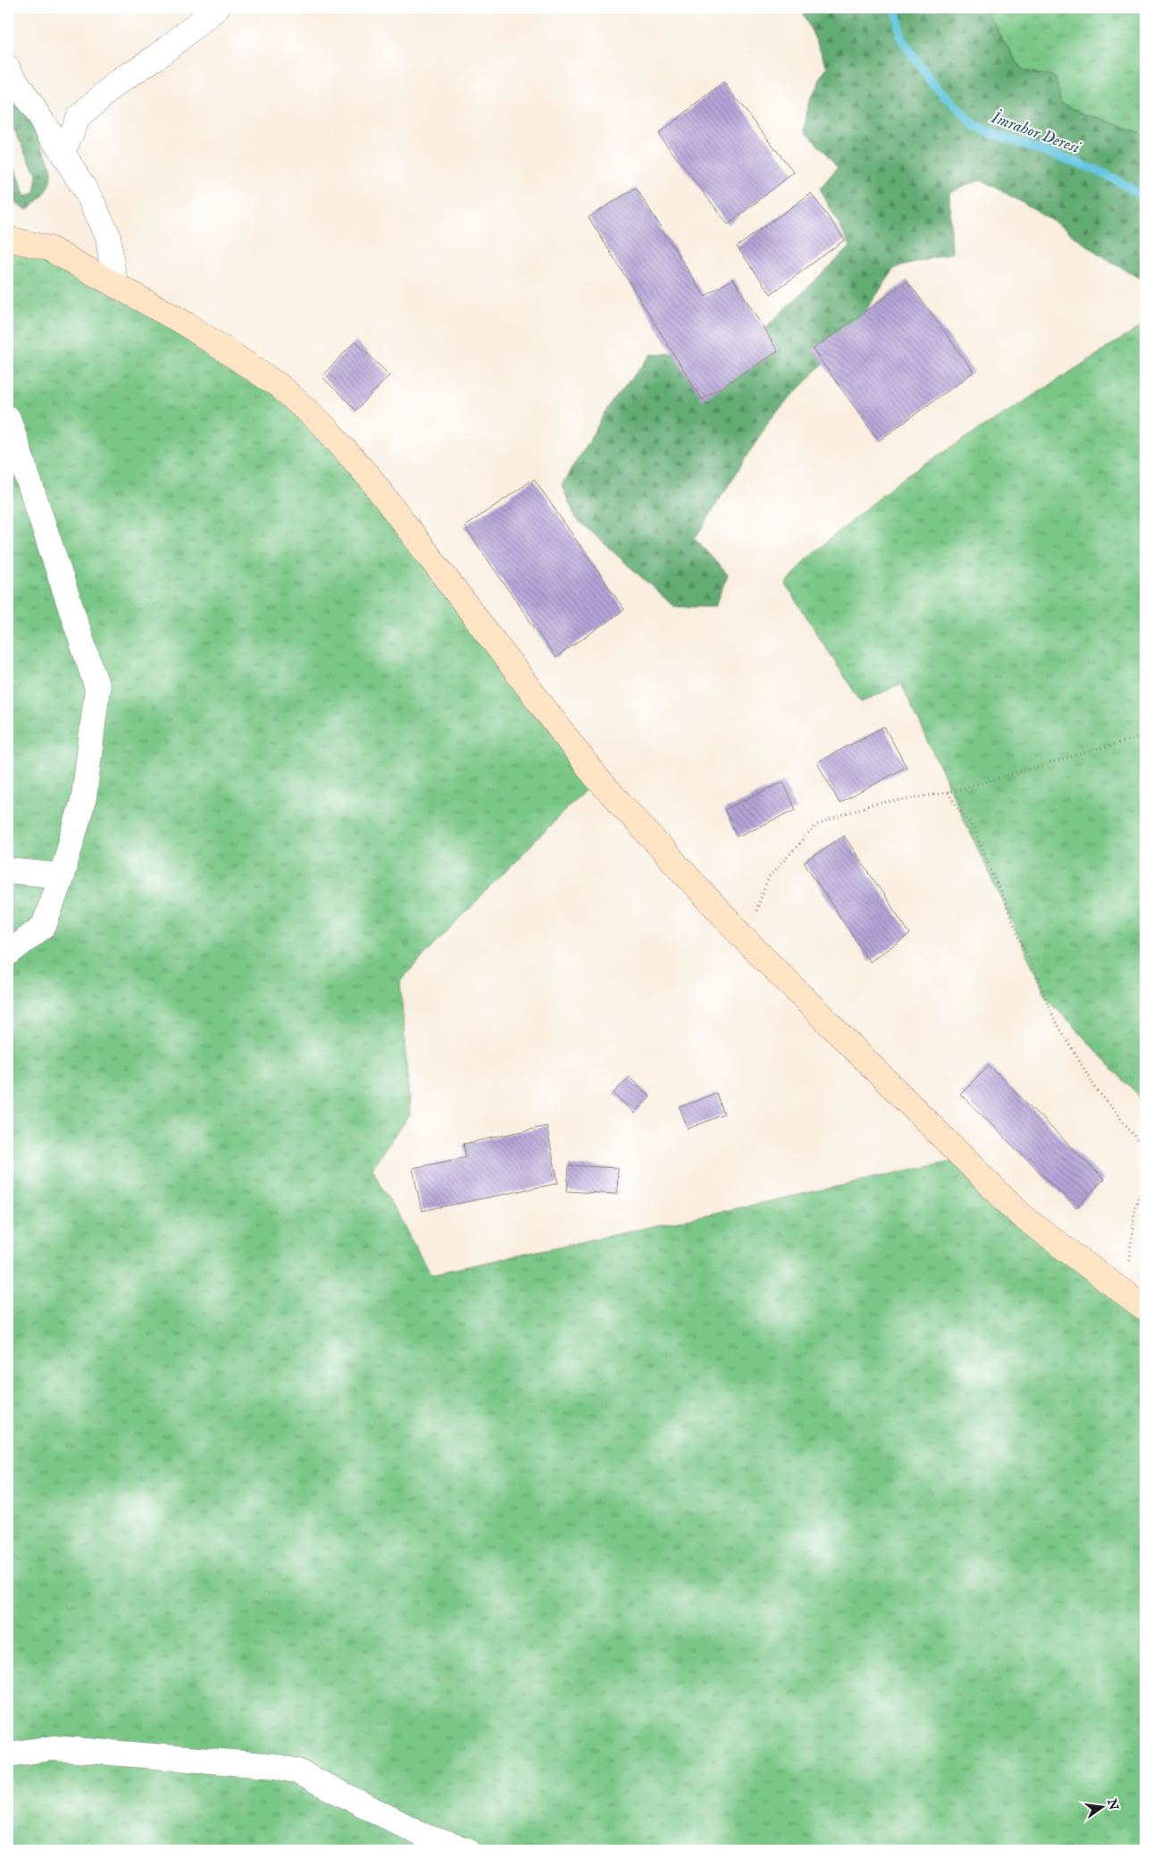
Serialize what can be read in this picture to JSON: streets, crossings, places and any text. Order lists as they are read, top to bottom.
{
  "water": ["İmrahor Deresi"],
  "north": "right"
}
